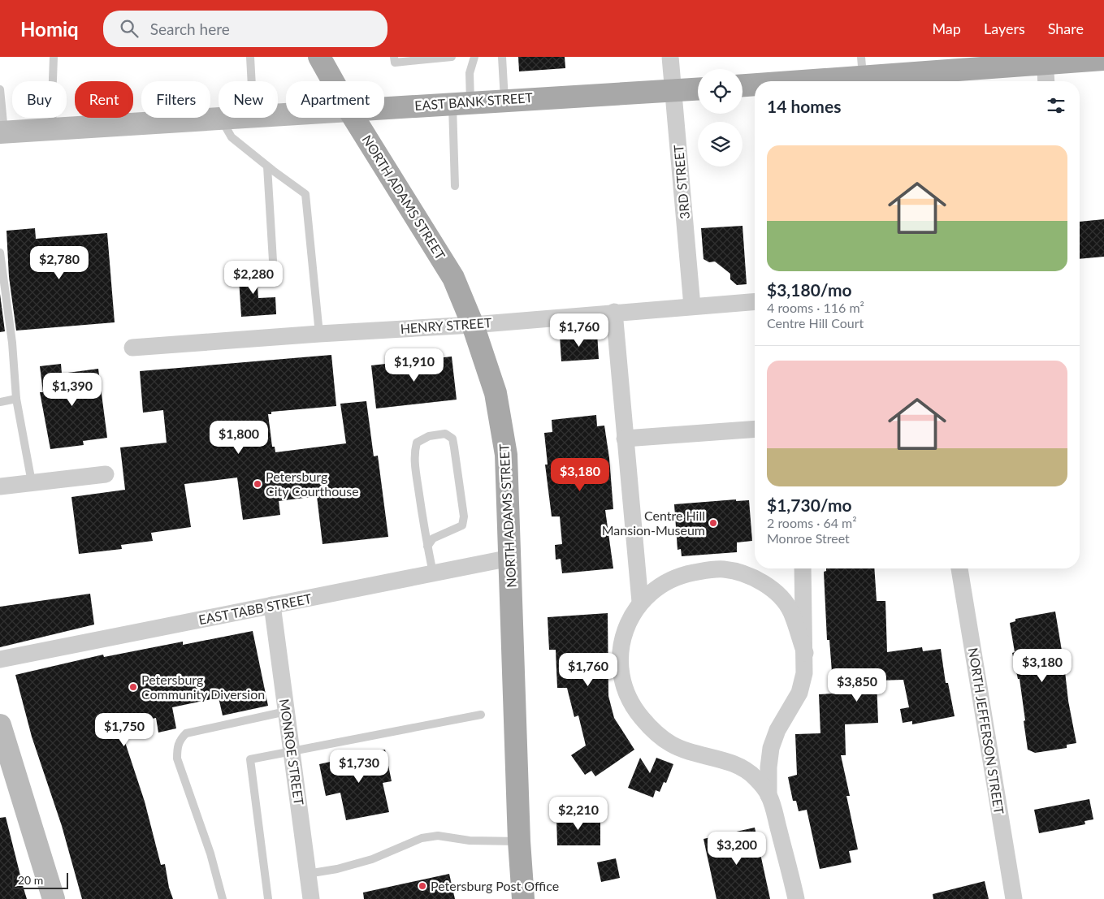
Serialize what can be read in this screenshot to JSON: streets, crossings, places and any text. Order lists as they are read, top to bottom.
{
  "streets": {
    "main road": ["EAST BANK STREET", "NORTH ADAMS STREET"],
    "street": [
      "3RD STREET",
      "HENRY STREET",
      "EAST TABB STREET",
      "NORTH JEFFERSON STREET",
      "MONROE STREET"
    ]
  },
  "crossings": [
    ["EAST BANK STREET", "3RD STREET"],
    ["3RD STREET", "HENRY STREET"],
    ["NORTH ADAMS STREET", "HENRY STREET"],
    ["NORTH ADAMS STREET", "EAST TABB STREET"],
    ["EAST TABB STREET", "MONROE STREET"]
  ],
  "places": [
    "Petersburg City Courthouse",
    "Centre Hill Mansion-Museum",
    "Petersburg Community Diversion",
    "Petersburg Post Office"
  ],
  "scale_bar": "20 m",
  "page": {
    "header": "Homiq",
    "search": "Search here",
    "nav": ["Map", "Layers", "Share"],
    "chip": [
      "Buy",
      "Rent",
      "Filters",
      "New",
      "Apartment"
    ],
    "heading": "14 homes",
    "list": [
      {
        "name": "$3,180/mo",
        "note": "4 rooms · 116 m² · Centre Hill Court"
      },
      {
        "name": "$1,730/mo",
        "note": "2 rooms · 64 m² · Monroe Street"
      }
    ],
    "price": [
      "$2,780",
      "$2,280",
      "$1,760",
      "$1,910",
      "$1,390",
      "$1,800",
      "$3,180",
      "$3,180",
      "$1,760",
      "$3,850",
      "$1,750",
      "$1,730",
      "$2,210",
      "$3,200"
    ],
    "scale": "20 m"
  }
}
